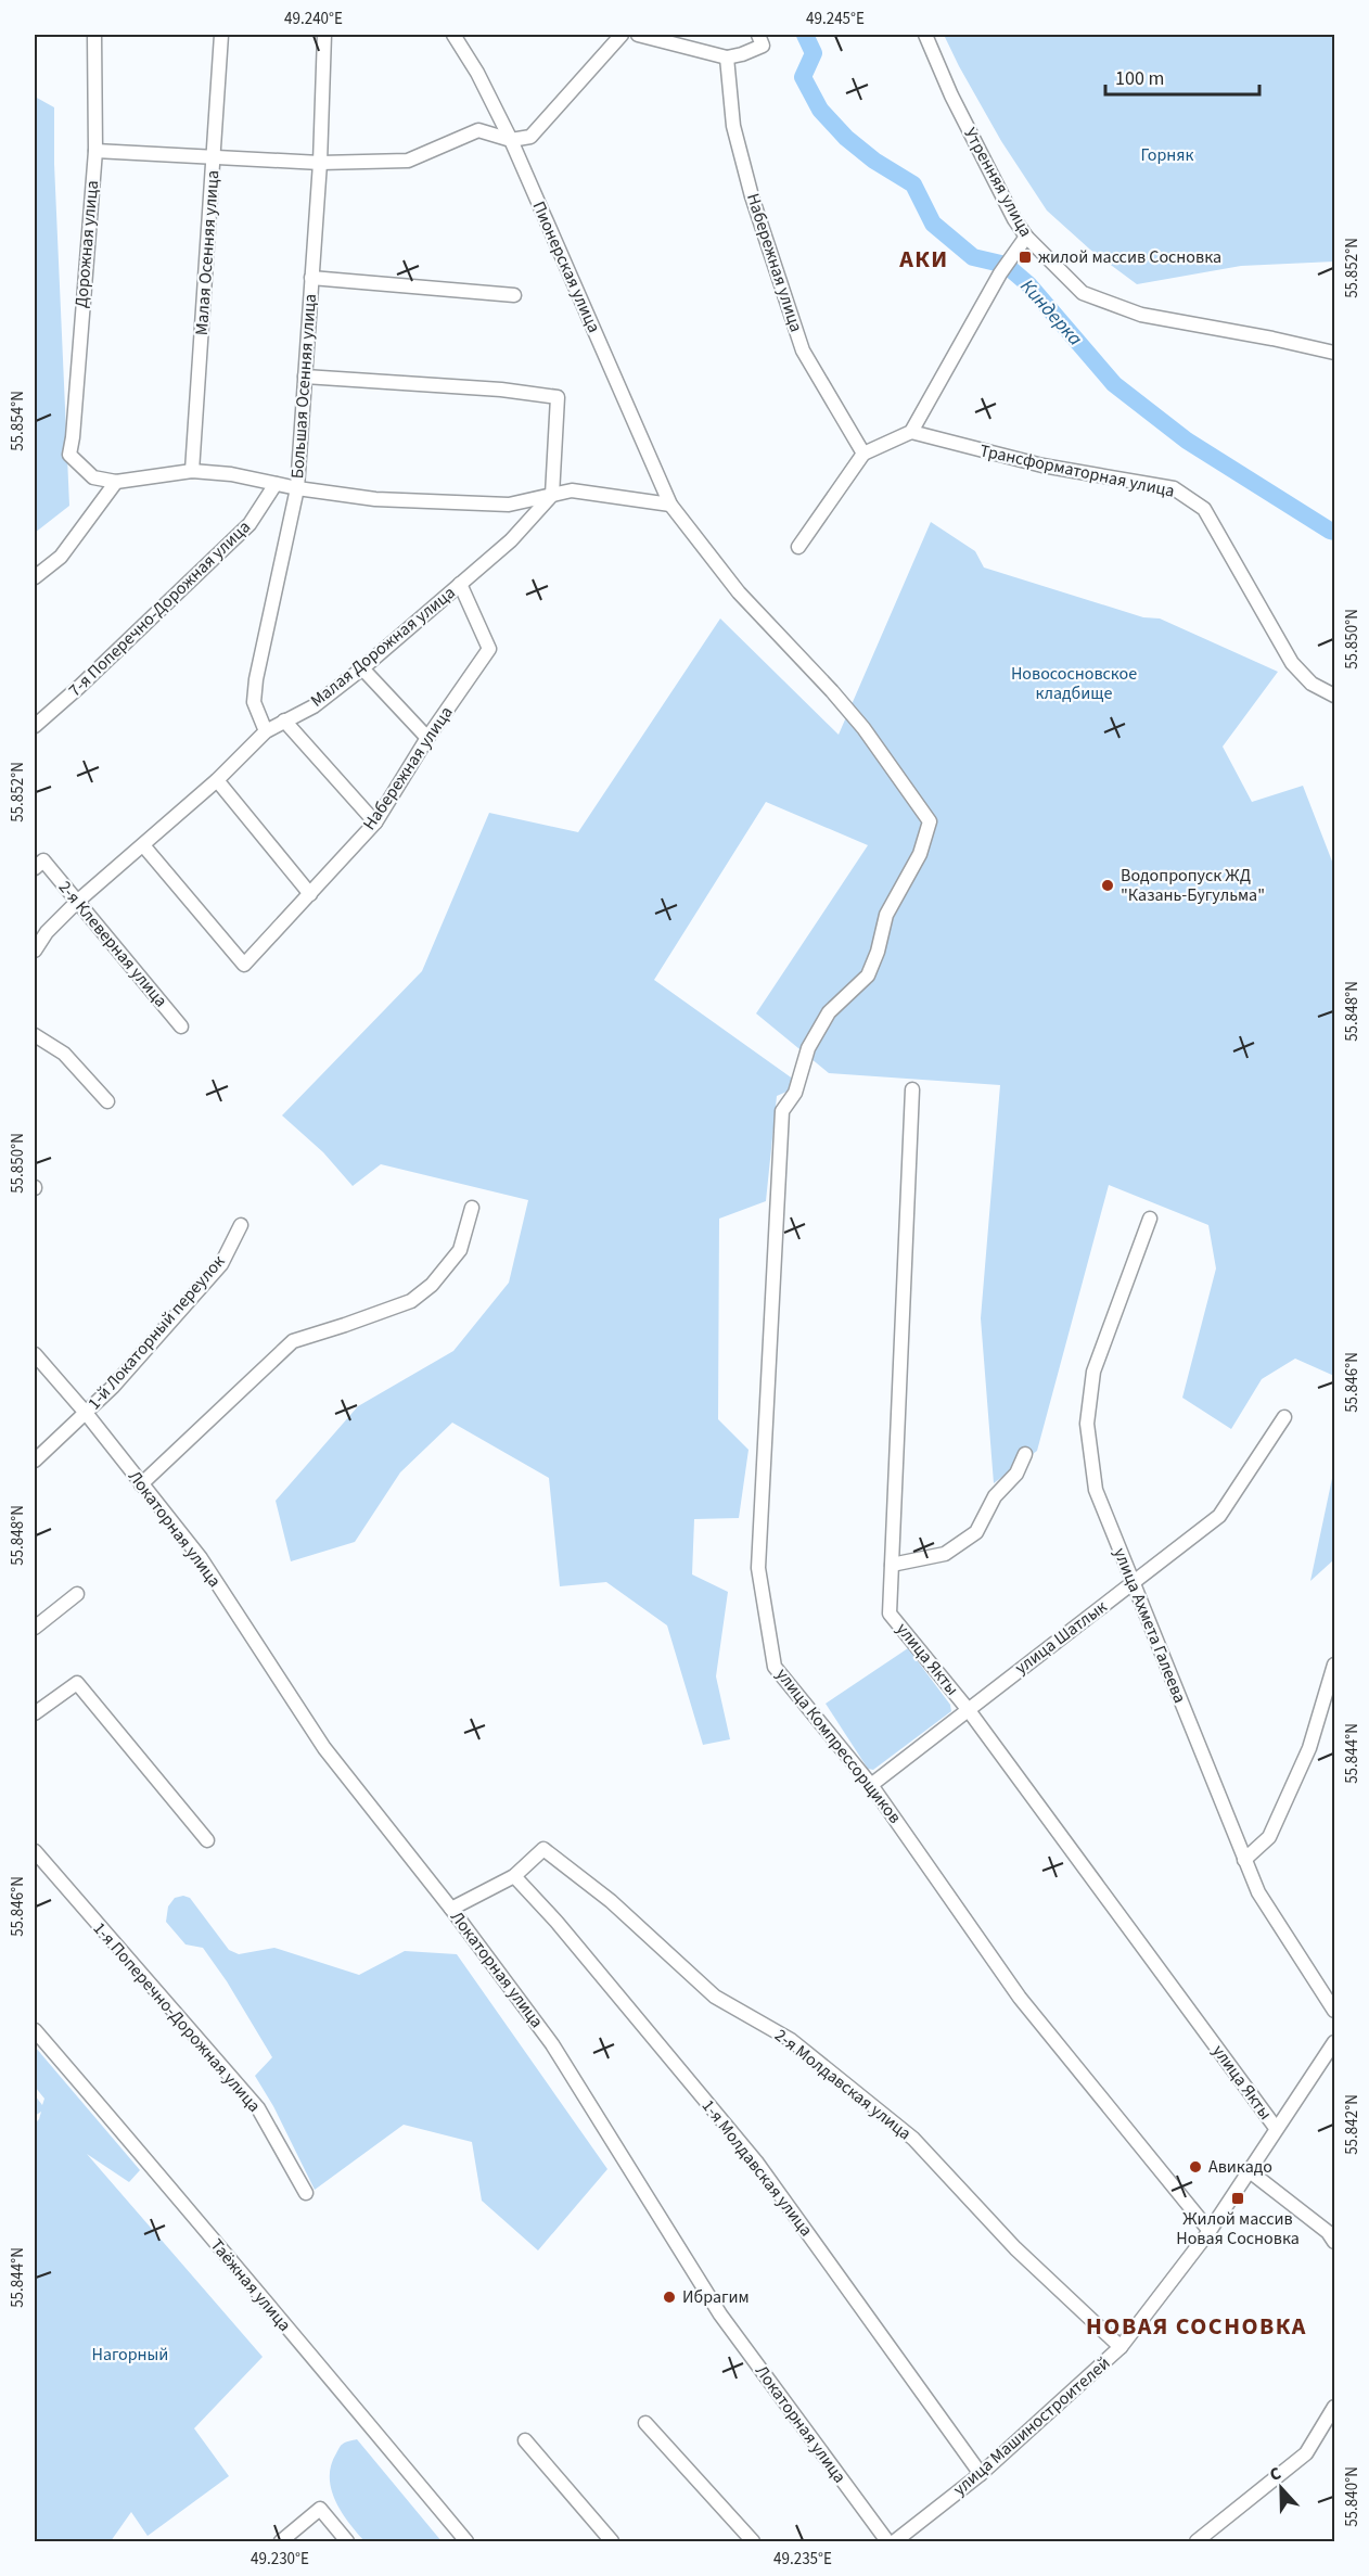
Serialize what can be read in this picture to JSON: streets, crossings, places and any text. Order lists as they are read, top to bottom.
{
  "streets": {
    "street": [
      "Утренняя улица",
      "Дорожная улица",
      "Малая Осенняя улица",
      "Набережная улица",
      "Пионерская улица",
      "Большая Осенняя улица",
      "Трансформаторная улица",
      "7-я Поперечно-Дорожная улица",
      "Малая Дорожная улица",
      "2-я Клеверная улица",
      "1-й Локаторный переулок",
      "Локаторная улица",
      "улица Ахмета Галеева",
      "улица Шатлык",
      "улица Якты",
      "улица Компрессорщиков",
      "1-я Поперечно-Дорожная улица",
      "2-я Молдавская улица",
      "1-я Молдавская улица",
      "Таёжная улица",
      "улица Машиностроителей"
    ]
  },
  "crossings": [
    ["Набережная улица", "Малая Дорожная улица"],
    ["Пионерская улица", "улица Компрессорщиков"],
    ["Большая Осенняя улица", "Малая Дорожная улица"],
    ["Малая Дорожная улица", "2-я Клеверная улица"],
    ["1-й Локаторный переулок", "Локаторная улица"],
    ["улица Ахмета Галеева", "улица Шатлык"],
    ["улица Шатлык", "улица Якты"],
    ["улица Шатлык", "улица Компрессорщиков"],
    ["улица Якты", "улица Машиностроителей"],
    ["улица Компрессорщиков", "улица Машиностроителей"],
    ["2-я Молдавская улица", "1-я Молдавская улица"],
    ["2-я Молдавская улица", "улица Машиностроителей"],
    ["1-я Молдавская улица", "улица Машиностроителей"]
  ],
  "districts": ["АКИ", "НОВАЯ СОСНОВКА"],
  "water": ["Киндерка"],
  "parks": ["Горняк", "Новососновское кладбище", "Нагорный"],
  "places": {
    "transit": ["жилой массив Сосновка", "Жилой массив Новая Сосновка"],
    "other": ["Водопропуск ЖД \"Казань-Бугульма\"", "Авикадо", "Ибрагим"]
  },
  "scale_bar": "100 m",
  "north": "top",
  "coordinates": [
    "49.240°E",
    "49.245°E",
    "55.852°N",
    "55.854°N",
    "55.850°N",
    "55.848°N",
    "55.846°N",
    "55.844°N",
    "55.842°N",
    "55.840°N",
    "49.230°E",
    "49.235°E"
  ]
}
